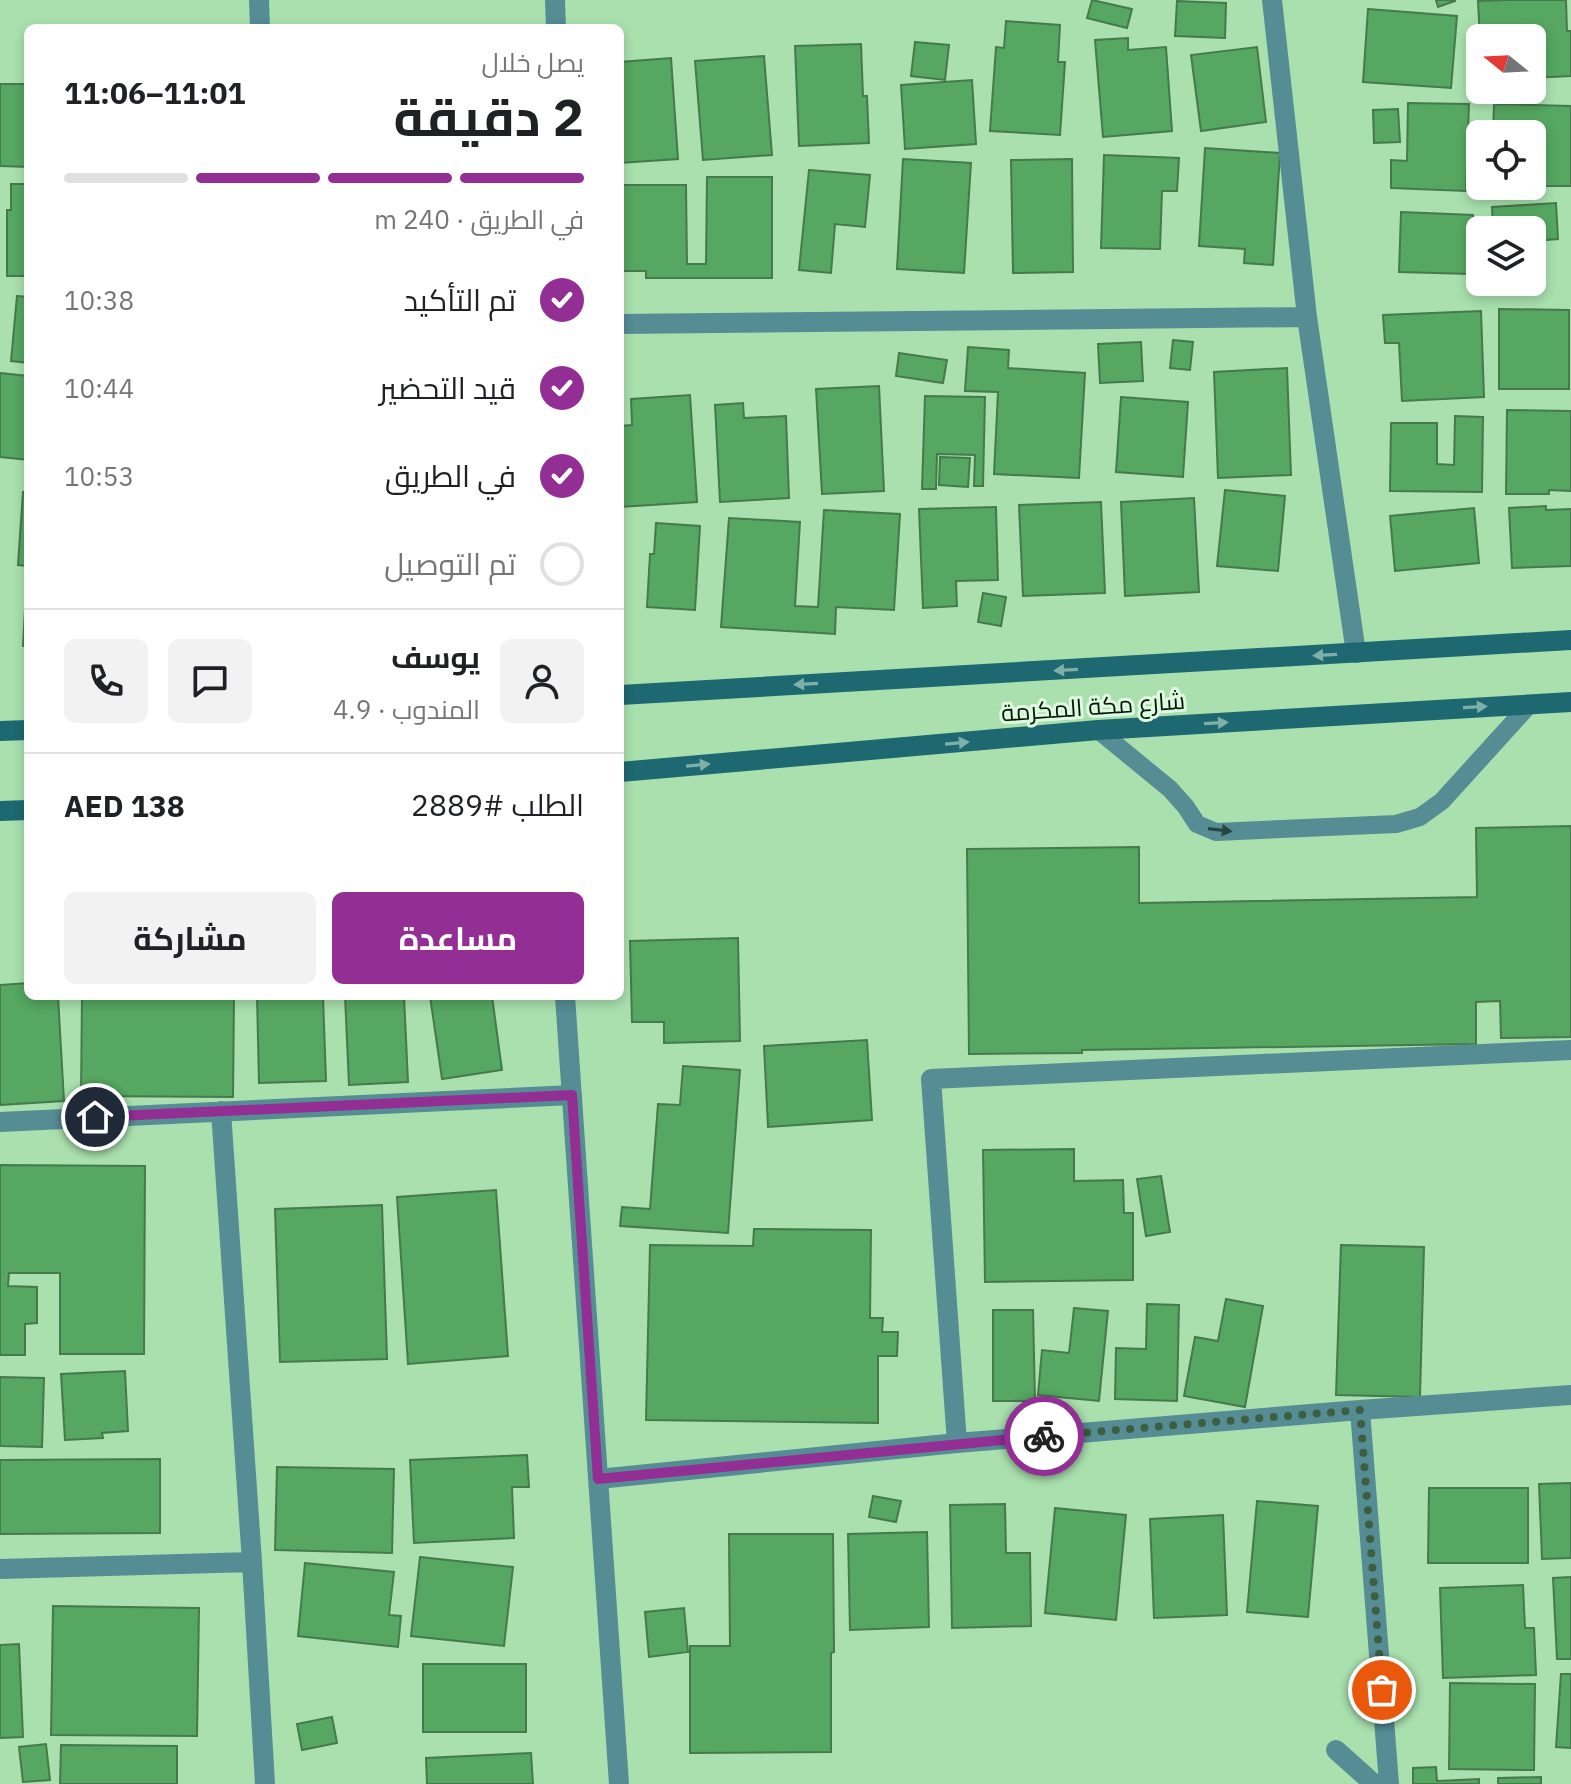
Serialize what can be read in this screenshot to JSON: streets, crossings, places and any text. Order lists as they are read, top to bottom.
{
  "streets": {
    "main road": ["شارع مكة المكرمة"]
  },
  "north": "left",
  "page": {
    "heading": ["2 دقيقة", "يصل خلال", "11:01–11:06"],
    "panel": [
      "يوسف",
      "المندوب · 4.9",
      "الطلب #2889",
      "AED 138"
    ],
    "bar": "في الطريق · 240 m",
    "list": [
      ["تم التأكيد", "10:38"],
      ["قيد التحضير", "10:44"],
      ["في الطريق", "10:53"],
      "تم التوصيل"
    ],
    "buttons": ["مساعدة", "مشاركة"]
  }
}
